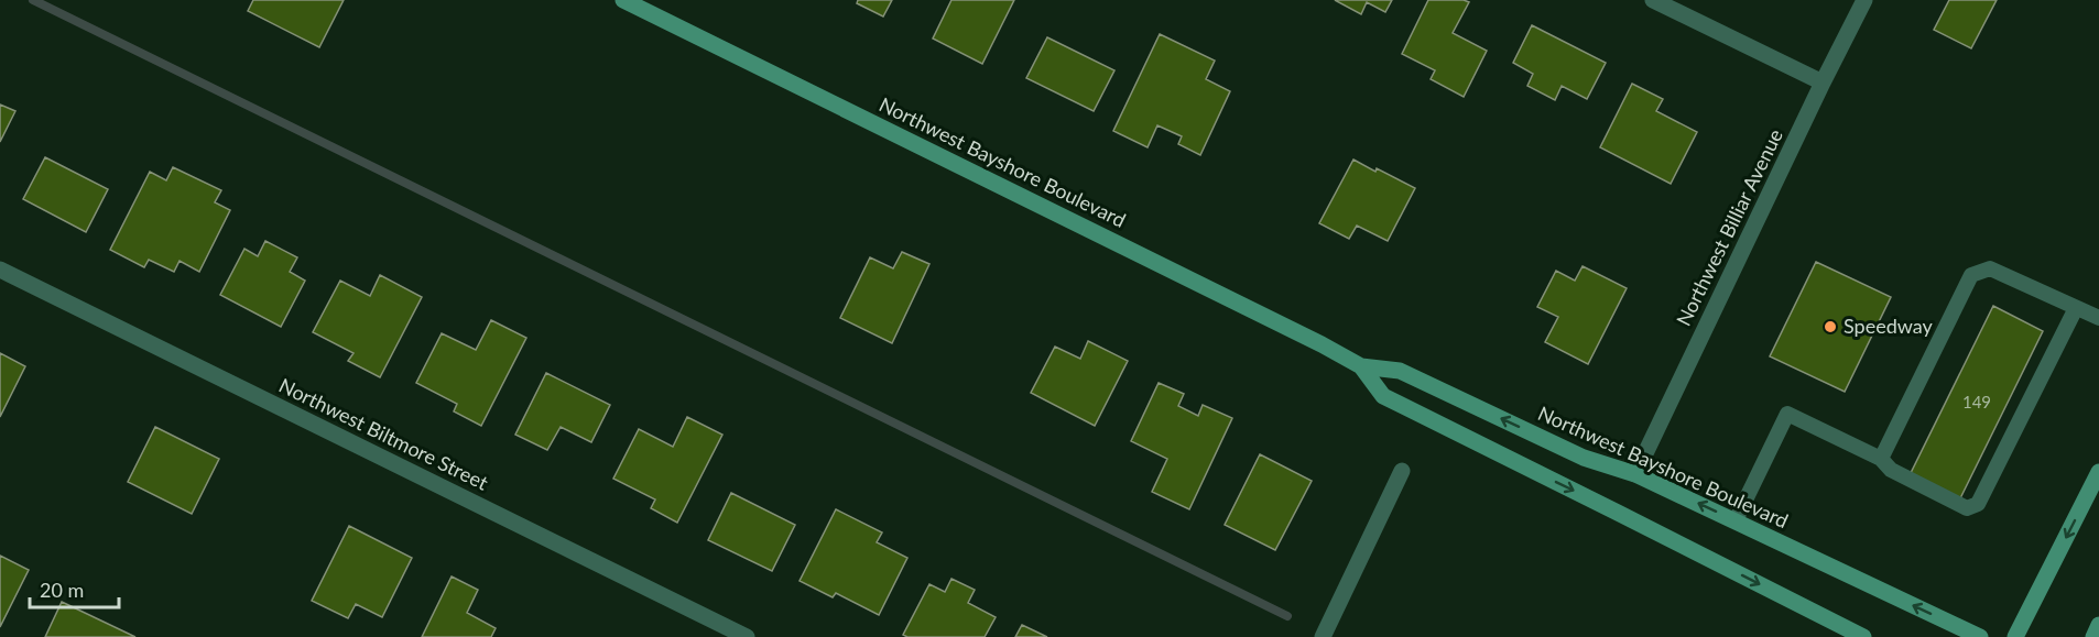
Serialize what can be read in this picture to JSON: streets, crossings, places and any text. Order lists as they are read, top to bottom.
{
  "streets": {
    "main road": ["Northwest Bayshore Boulevard"],
    "street": ["Northwest Billiar Avenue", "Northwest Biltmore Street"]
  },
  "crossings": [
    ["Northwest Bayshore Boulevard", "Northwest Billiar Avenue"]
  ],
  "places": ["Speedway"],
  "house_numbers": ["149"],
  "scale_bar": "20 m"
}
